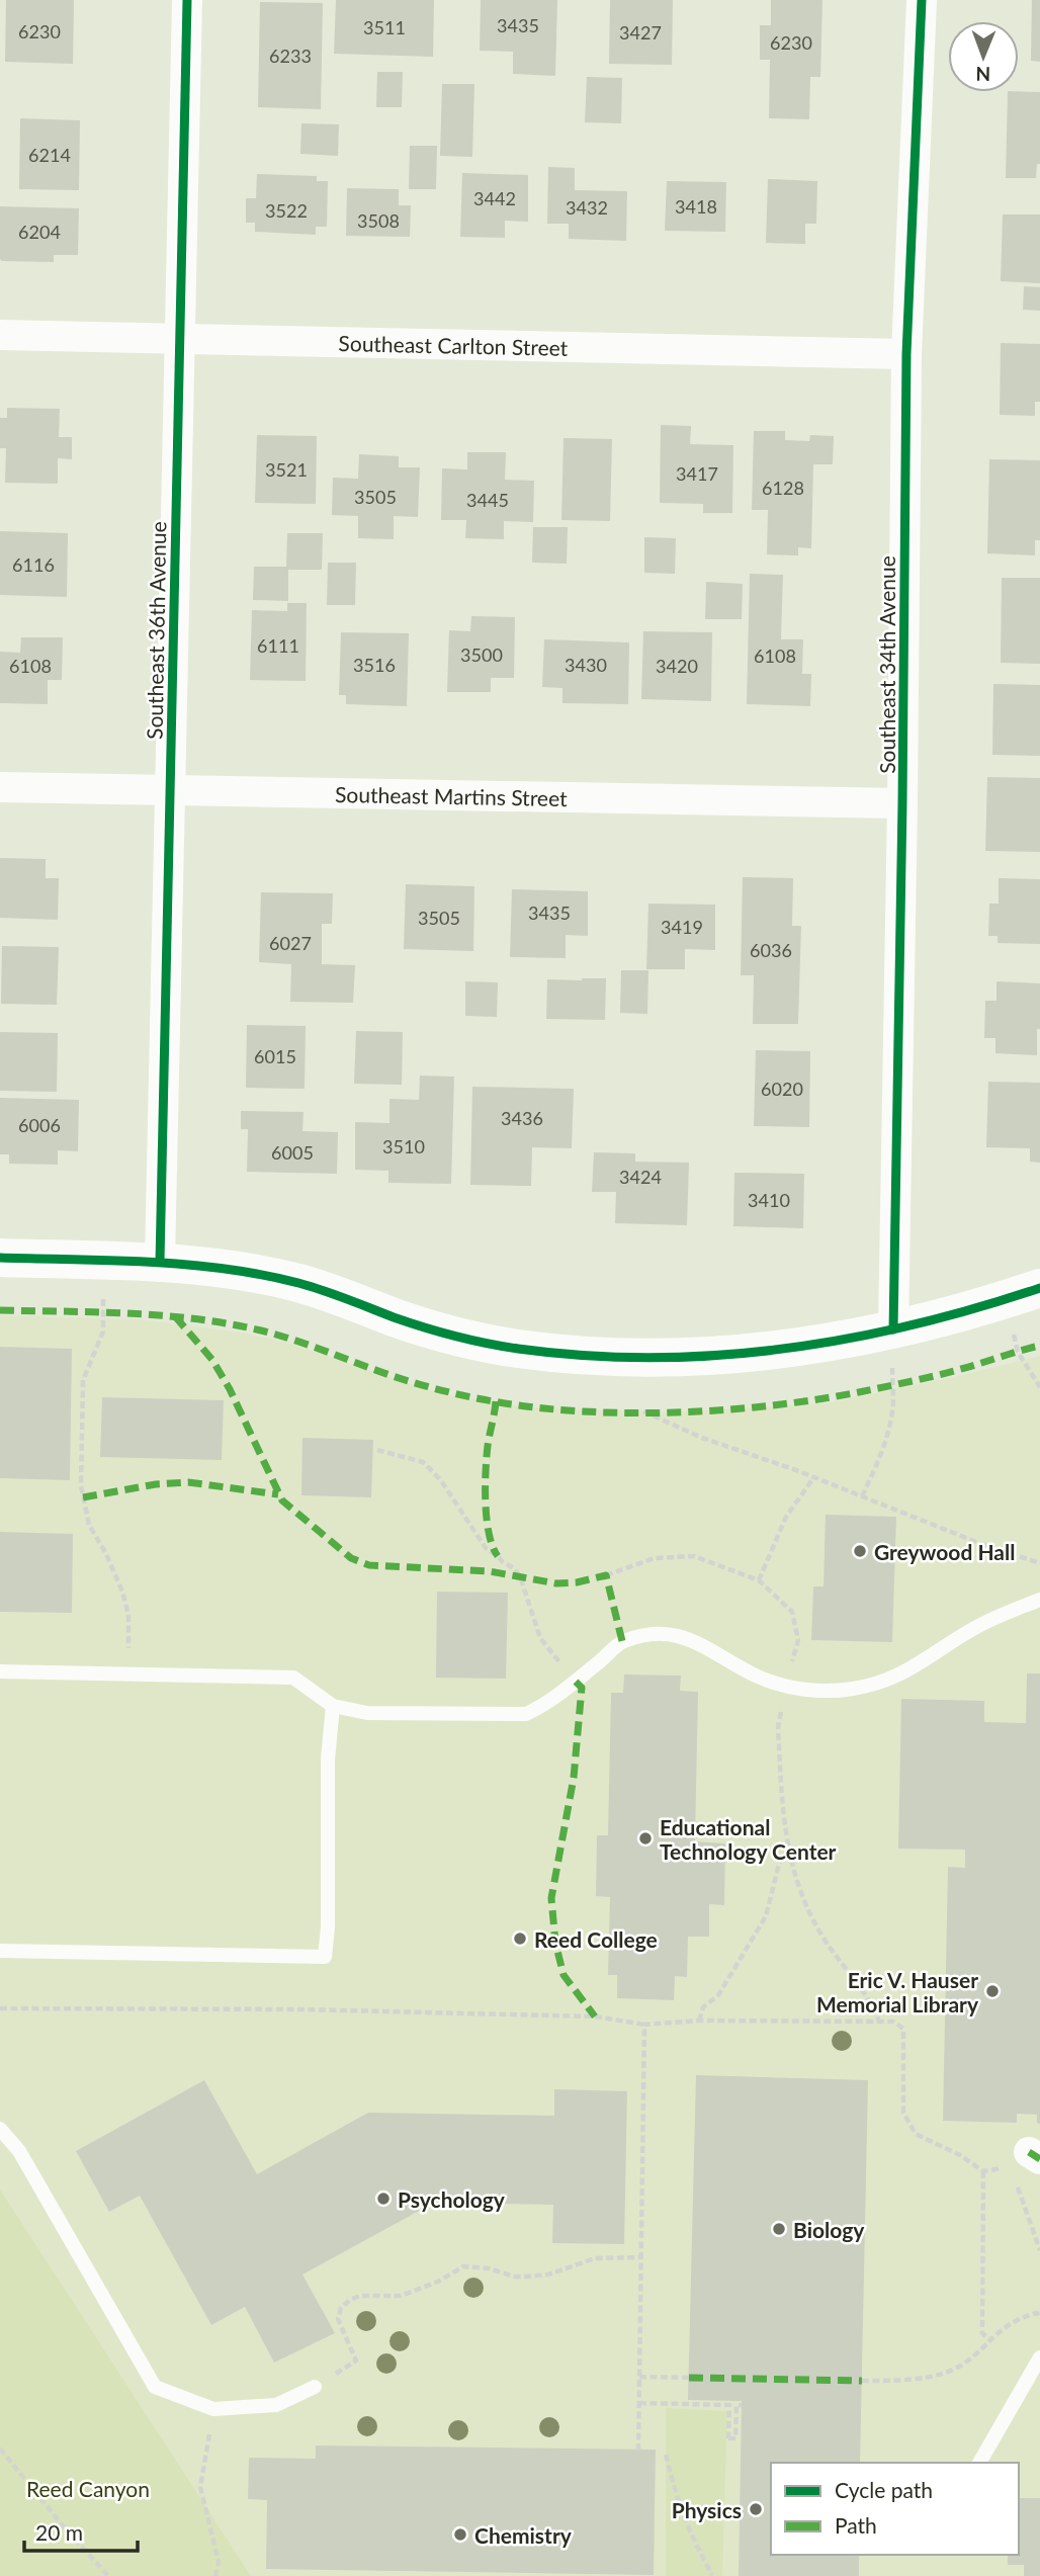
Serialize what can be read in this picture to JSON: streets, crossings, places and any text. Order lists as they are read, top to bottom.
{
  "streets": {
    "street": [
      "Southeast Carlton Street",
      "Southeast 36th Avenue",
      "Southeast 34th Avenue",
      "Southeast Martins Street"
    ]
  },
  "crossings": [
    ["Southeast Carlton Street", "Southeast 36th Avenue"],
    ["Southeast Carlton Street", "Southeast 34th Avenue"],
    ["Southeast 36th Avenue", "Southeast Martins Street"],
    ["Southeast 34th Avenue", "Southeast Martins Street"]
  ],
  "parks": ["Reed Canyon"],
  "places": [
    "Greywood Hall",
    "Educational Technology Center",
    "Reed College",
    "Eric V. Hauser Memorial Library",
    "Psychology",
    "Biology",
    "Physics",
    "Chemistry"
  ],
  "house_numbers": [
    "3435",
    "3511",
    "6230",
    "3427",
    "6230",
    "6233",
    "6214",
    "3442",
    "3418",
    "3432",
    "3522",
    "3508",
    "6204",
    "3521",
    "3417",
    "6128",
    "3505",
    "3445",
    "6116",
    "6111",
    "3500",
    "6108",
    "3516",
    "3430",
    "6108",
    "3420",
    "3435",
    "3505",
    "3419",
    "6027",
    "6036",
    "6015",
    "6020",
    "3436",
    "6006",
    "3510",
    "6005",
    "3424",
    "3410"
  ],
  "legend": ["Cycle path", "Path"],
  "scale_bar": "20 m",
  "north": "bottom"
}
